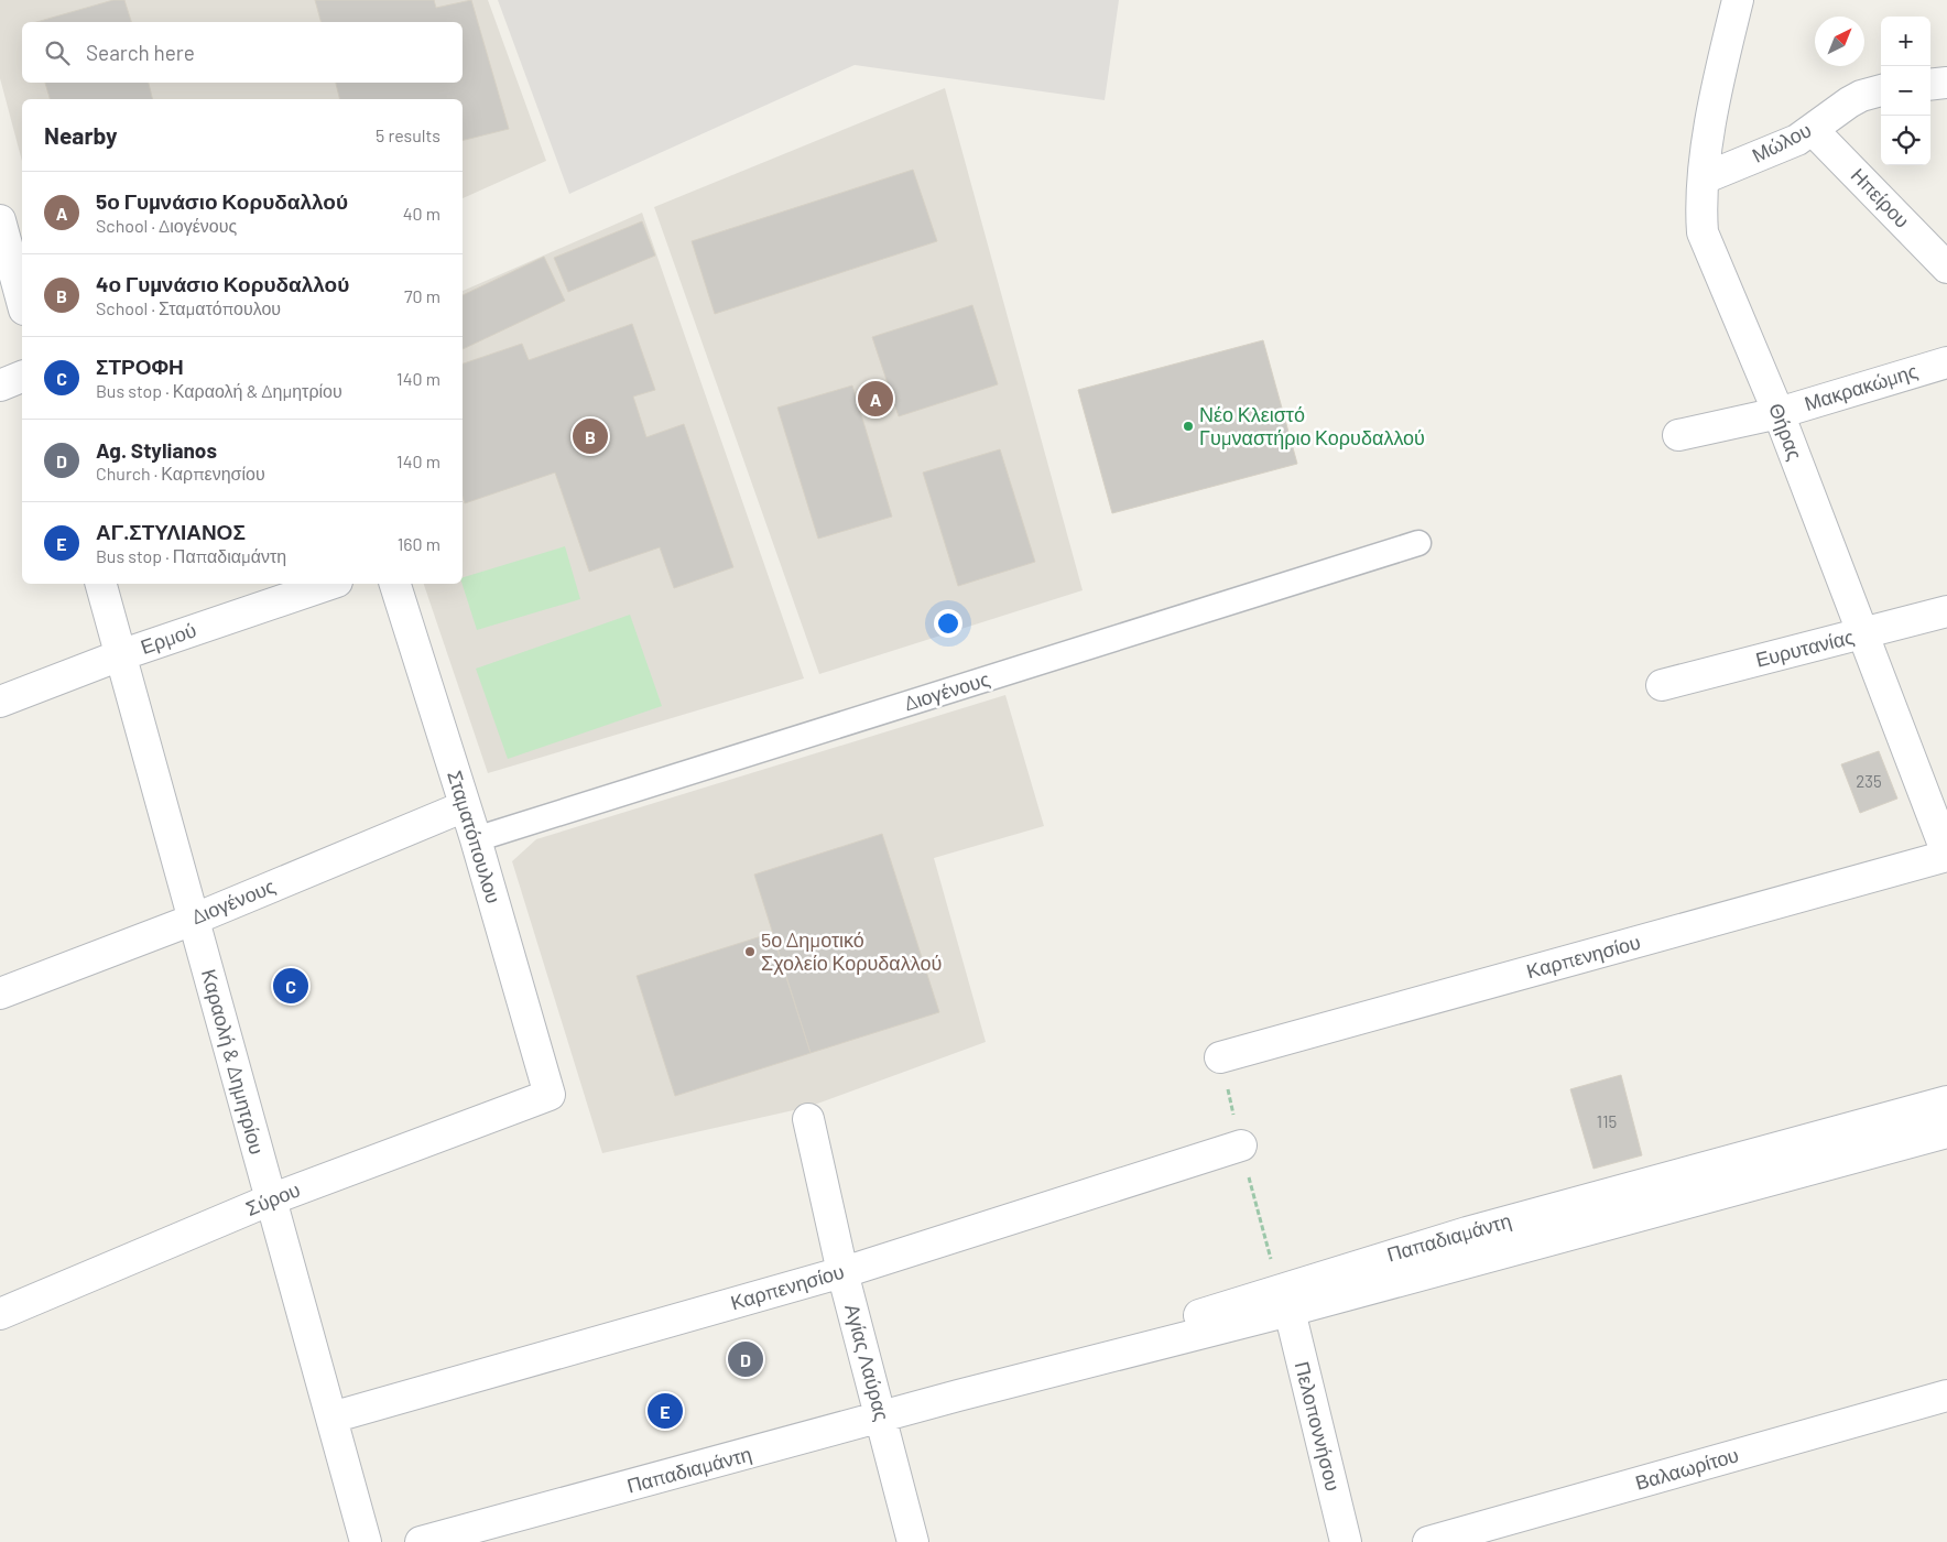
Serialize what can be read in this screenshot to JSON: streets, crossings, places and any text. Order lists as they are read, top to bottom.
{
  "streets": {
    "street": [
      "Μώλου",
      "Ηπείρου",
      "Μακρακώμης",
      "Θήρας",
      "Ερμού",
      "Ευρυτανίας",
      "Διογένους",
      "Σταματόπουλου",
      "Καρπενησίου",
      "Καραολή & Δημητρίου",
      "Σύρου",
      "Παπαδιαμάντη",
      "Αγίας Λαύρας",
      "Πελοποννήσου",
      "Βαλαωρίτου"
    ]
  },
  "crossings": [
    ["Μώλου", "Ηπείρου"],
    ["Μώλου", "Θήρας"],
    ["Μακρακώμης", "Θήρας"],
    ["Θήρας", "Ευρυτανίας"],
    ["Θήρας", "Καρπενησίου"],
    ["Ερμού", "Καραολή & Δημητρίου"],
    ["Διογένους", "Σταματόπουλου"],
    ["Διογένους", "Καραολή & Δημητρίου"],
    ["Σταματόπουλου", "Σύρου"],
    ["Καρπενησίου", "Καραολή & Δημητρίου"],
    ["Καρπενησίου", "Αγίας Λαύρας"],
    ["Καραολή & Δημητρίου", "Σύρου"],
    ["Παπαδιαμάντη", "Αγίας Λαύρας"],
    ["Παπαδιαμάντη", "Πελοποννήσου"]
  ],
  "places": ["Νέο Κλειστό Γυμναστήριο Κορυδαλλού", "5ο Δημοτικό Σχολείο Κορυδαλλού"],
  "house_numbers": ["235", "115"],
  "north": "top right",
  "page": {
    "map_buttons": ["+", "−"],
    "search": "Search here",
    "heading": ["Nearby", "5 results"],
    "list": [
      {
        "mark": "A",
        "name": "5ο Γυμνάσιο Κορυδαλλού",
        "note": "School · Διογένους",
        "value": "40 m"
      },
      {
        "mark": "B",
        "name": "4ο Γυμνάσιο Κορυδαλλού",
        "note": "School · Σταματόπουλου",
        "value": "70 m"
      },
      {
        "mark": "C",
        "name": "ΣΤΡΟΦΗ",
        "note": "Bus stop · Καραολή & Δημητρίου",
        "value": "140 m"
      },
      {
        "mark": "D",
        "name": "Ag. Stylianos",
        "note": "Church · Καρπενησίου",
        "value": "140 m"
      },
      {
        "mark": "E",
        "name": "ΑΓ.ΣΤΥΛΙΑΝΟΣ",
        "note": "Bus stop · Παπαδιαμάντη",
        "value": "160 m"
      }
    ],
    "pins": [
      "A",
      "B",
      "C",
      "D",
      "E"
    ]
  }
}
